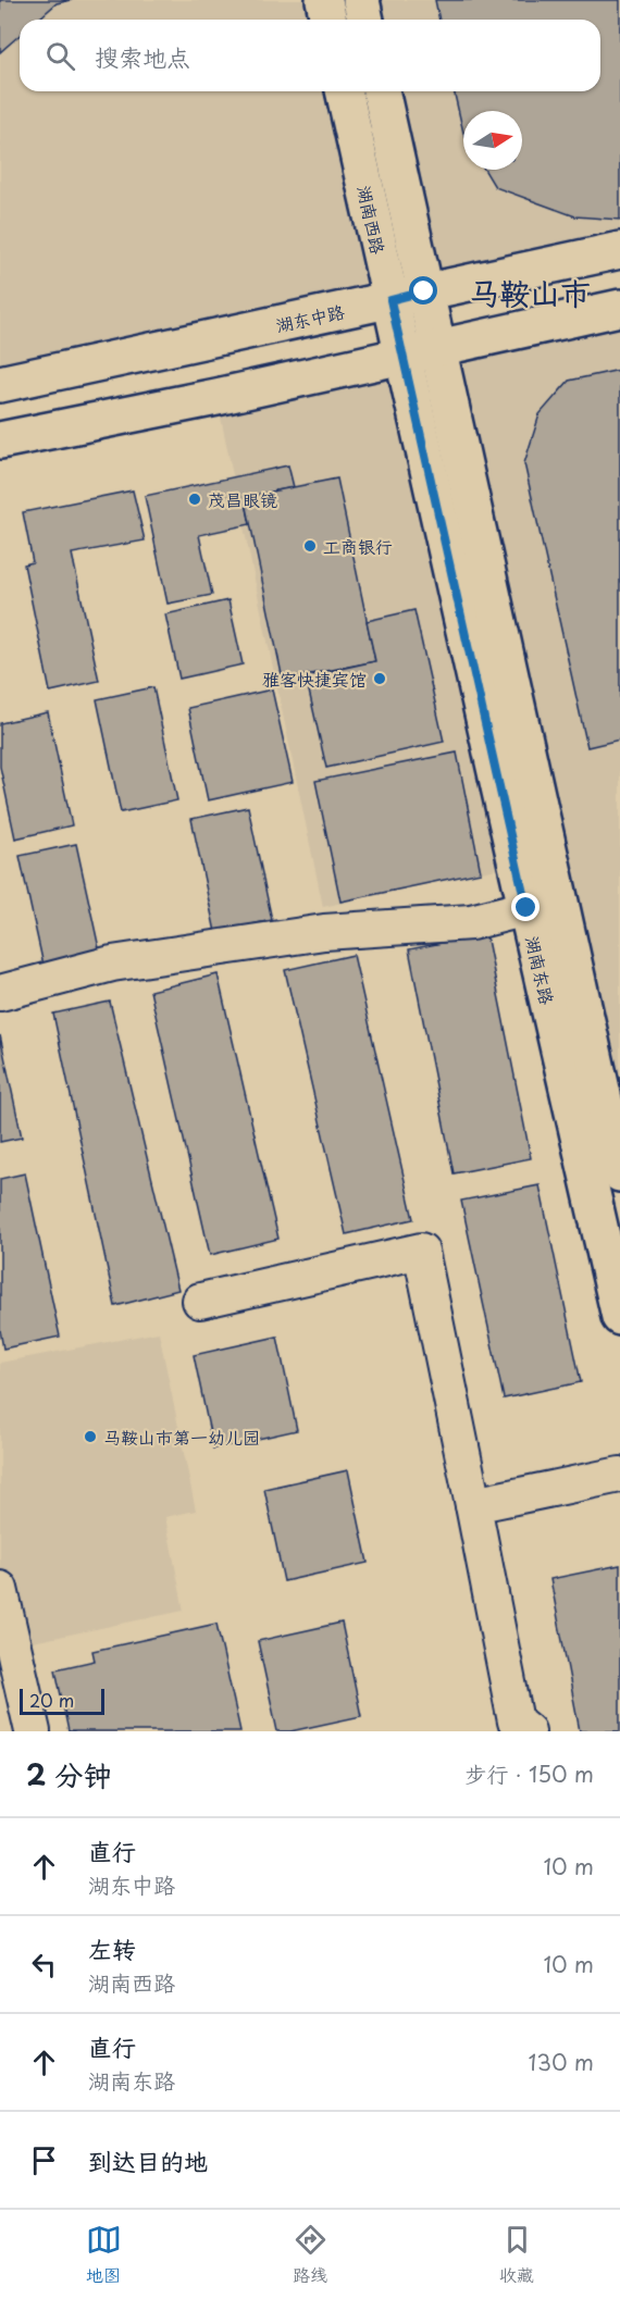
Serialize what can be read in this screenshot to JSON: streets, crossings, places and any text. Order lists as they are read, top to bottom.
{
  "streets": {
    "main road": ["湖南西路", "湖东中路", "湖南东路"]
  },
  "crossings": [
    ["湖南西路", "湖东中路"],
    ["湖南西路", "湖南东路"]
  ],
  "districts": ["马鞍山市"],
  "places": [
    "茂昌眼镜",
    "工商银行",
    "雅客快捷宾馆",
    "马鞍山市第一幼儿园"
  ],
  "scale_bar": "20 m",
  "north": "right",
  "page": {
    "search": "搜索地点",
    "scale": "20 m",
    "heading": ["2 分钟", "步行 · 150 m"],
    "list": [
      ["直行", "湖东中路", "10 m"],
      ["左转", "湖南西路", "10 m"],
      ["直行", "湖南东路", "130 m"],
      "到达目的地"
    ],
    "nav": ["地图", "路线", "收藏"]
  }
}
